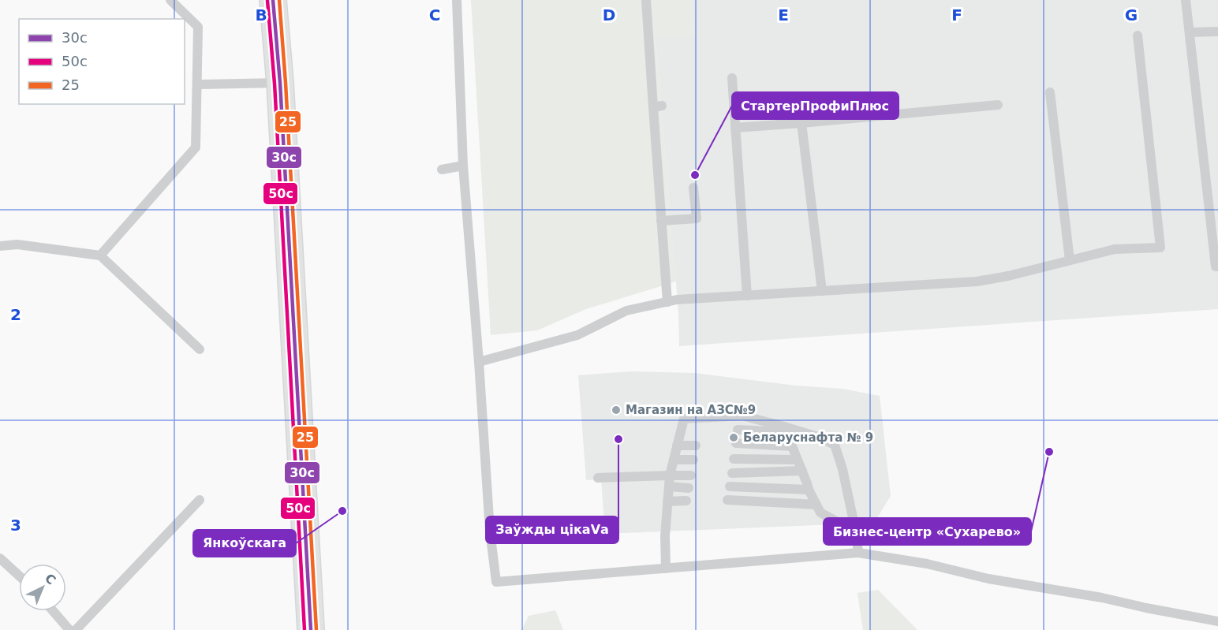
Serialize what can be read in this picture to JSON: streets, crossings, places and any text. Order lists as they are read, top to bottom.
{
  "places": [
    "СтартерПрофиПлюс",
    "Магазин на АЗС№9",
    "Беларуснафта № 9",
    "Заўжды цікаVа",
    "Бизнес-центр «Сухарево»",
    "Янкоўскага"
  ],
  "lines": ["transit line 30с", "transit line 25", "transit line 50с"],
  "legend": ["30с", "50с", "25"],
  "north": "top right",
  "grid": {
    "columns": [
      "B",
      "C",
      "D",
      "E",
      "F",
      "G"
    ],
    "rows": ["2", "3"]
  }
}
